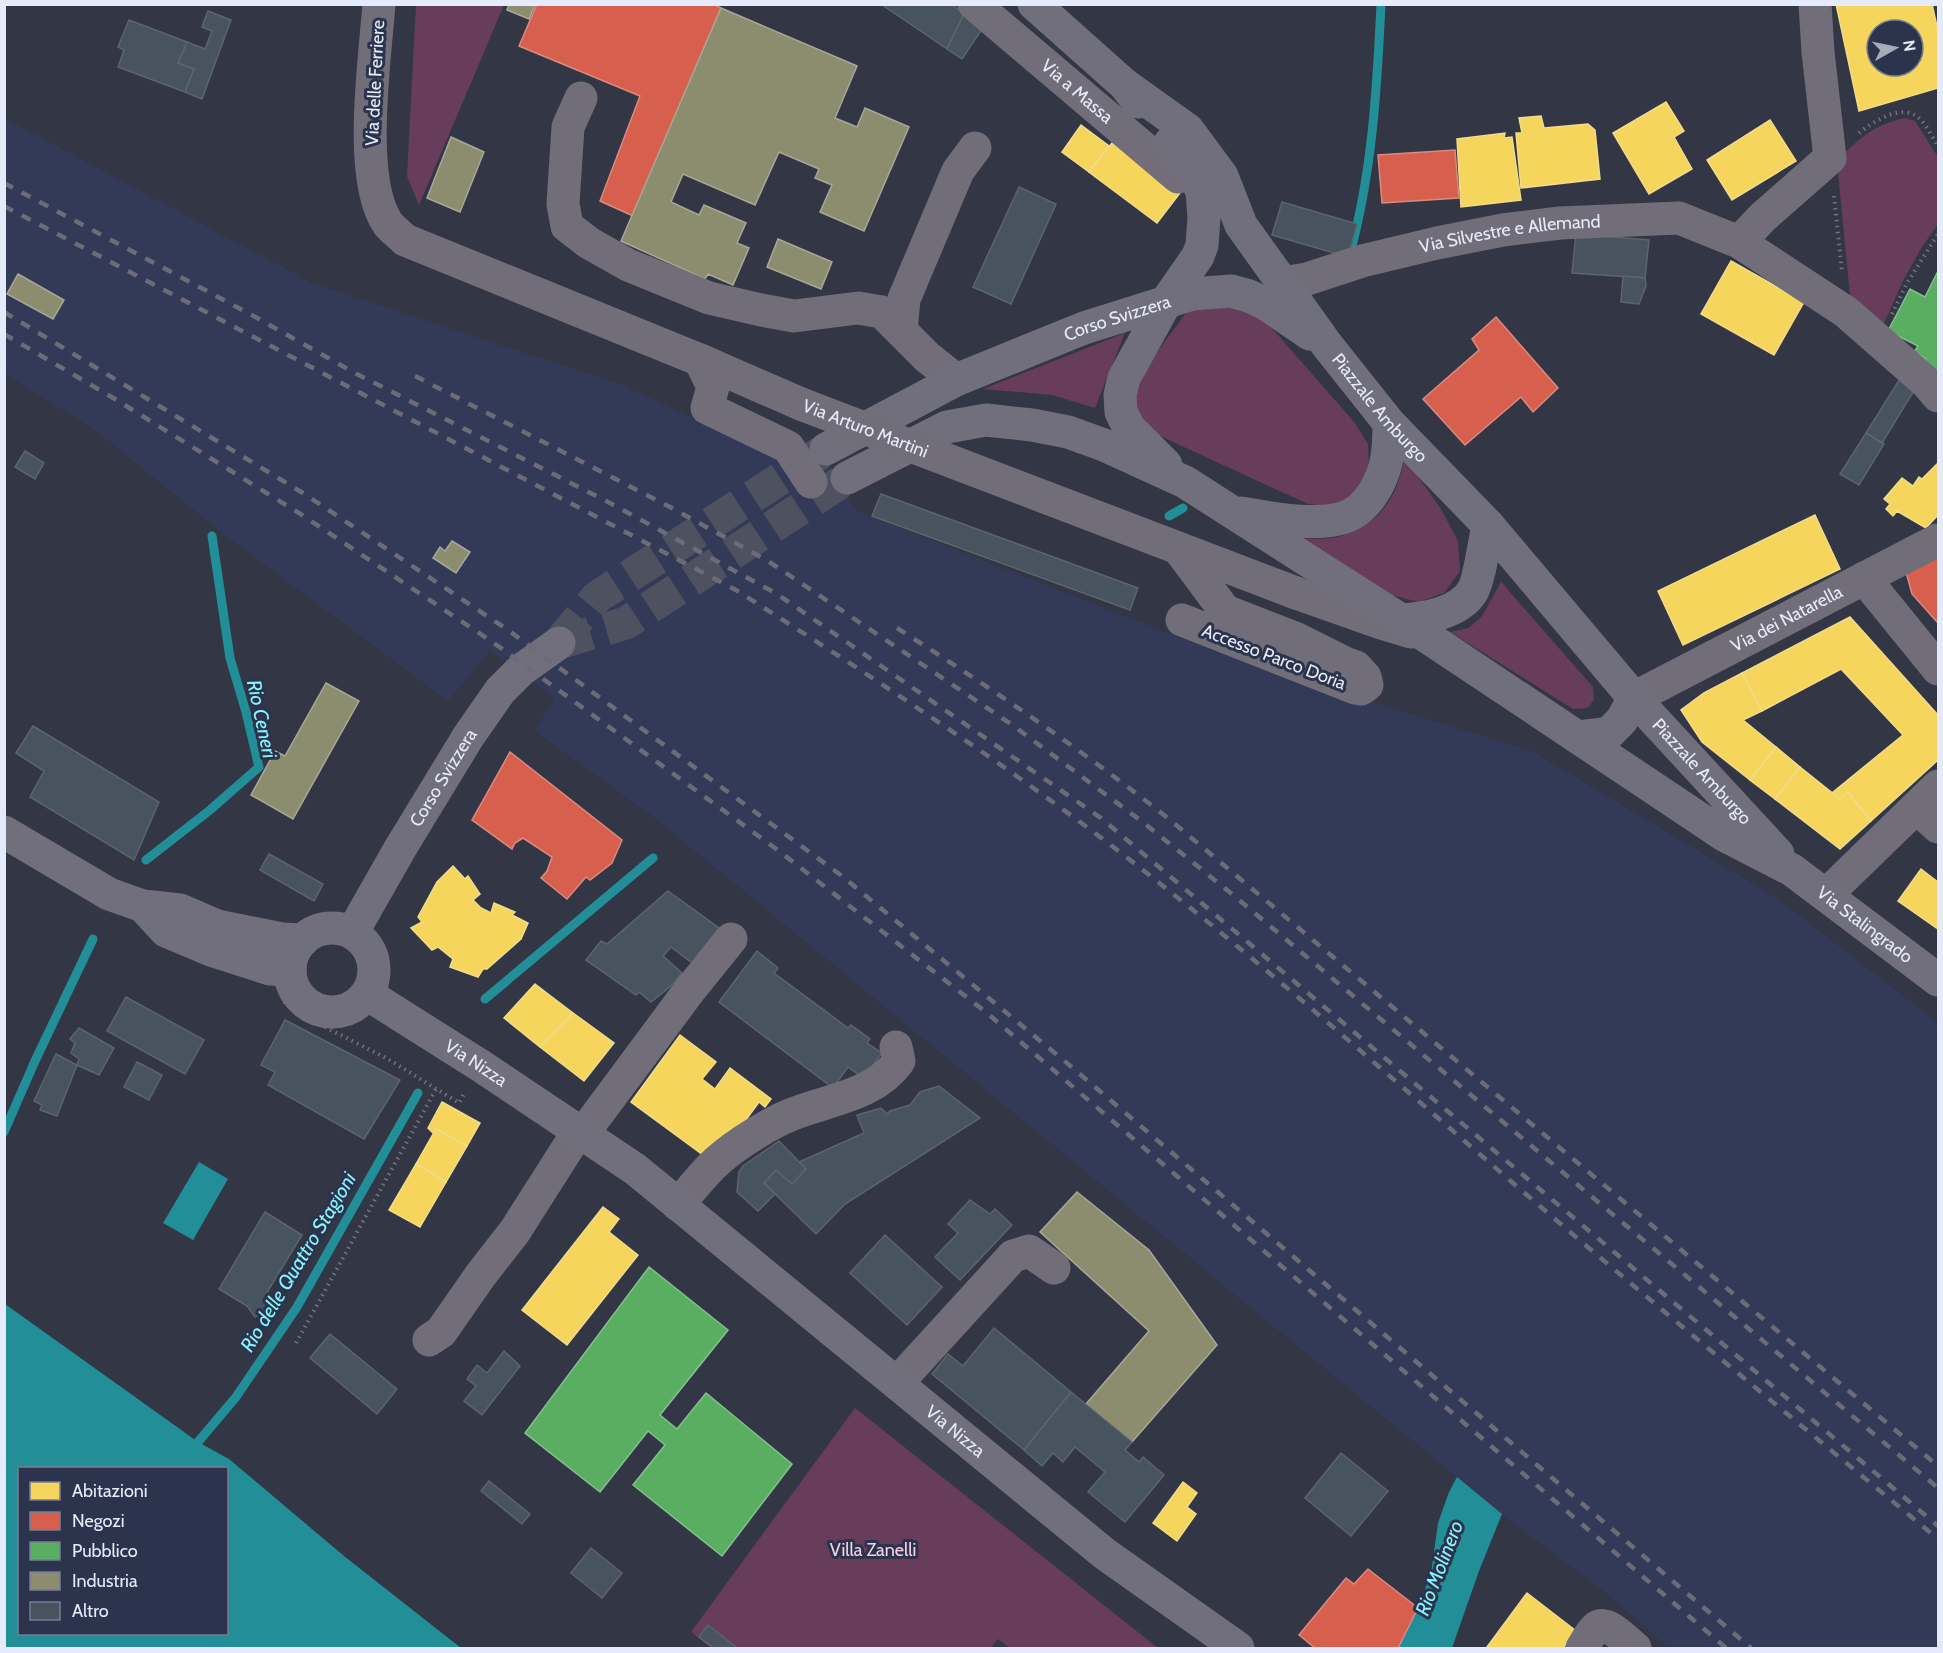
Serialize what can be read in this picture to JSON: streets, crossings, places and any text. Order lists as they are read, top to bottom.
{
  "streets": {
    "main road": [
      "Corso Svizzera",
      "Piazzale Amburgo",
      "Via Stalingrado",
      "Via Nizza"
    ],
    "street": [
      "Via delle Ferriere",
      "Via a Massa",
      "Via Silvestre e Allemand",
      "Via Arturo Martini",
      "Via dei Natarella",
      "Accesso Parco Doria"
    ]
  },
  "crossings": [
    ["Via delle Ferriere", "Via Arturo Martini"],
    ["Via Silvestre e Allemand", "Piazzale Amburgo"],
    ["Corso Svizzera", "Piazzale Amburgo"],
    ["Corso Svizzera", "Via Nizza"],
    ["Piazzale Amburgo", "Via Arturo Martini"],
    ["Piazzale Amburgo", "Via dei Natarella"],
    ["Piazzale Amburgo", "Via Stalingrado"],
    ["Via Arturo Martini", "Accesso Parco Doria"]
  ],
  "water": ["Rio Ceneri", "Rio delle Quattro Stagioni", "Rio Molinero"],
  "parks": ["Villa Zanelli"],
  "legend": [
    "Abitazioni",
    "Negozi",
    "Pubblico",
    "Industria",
    "Altro"
  ],
  "north": "right"
}
